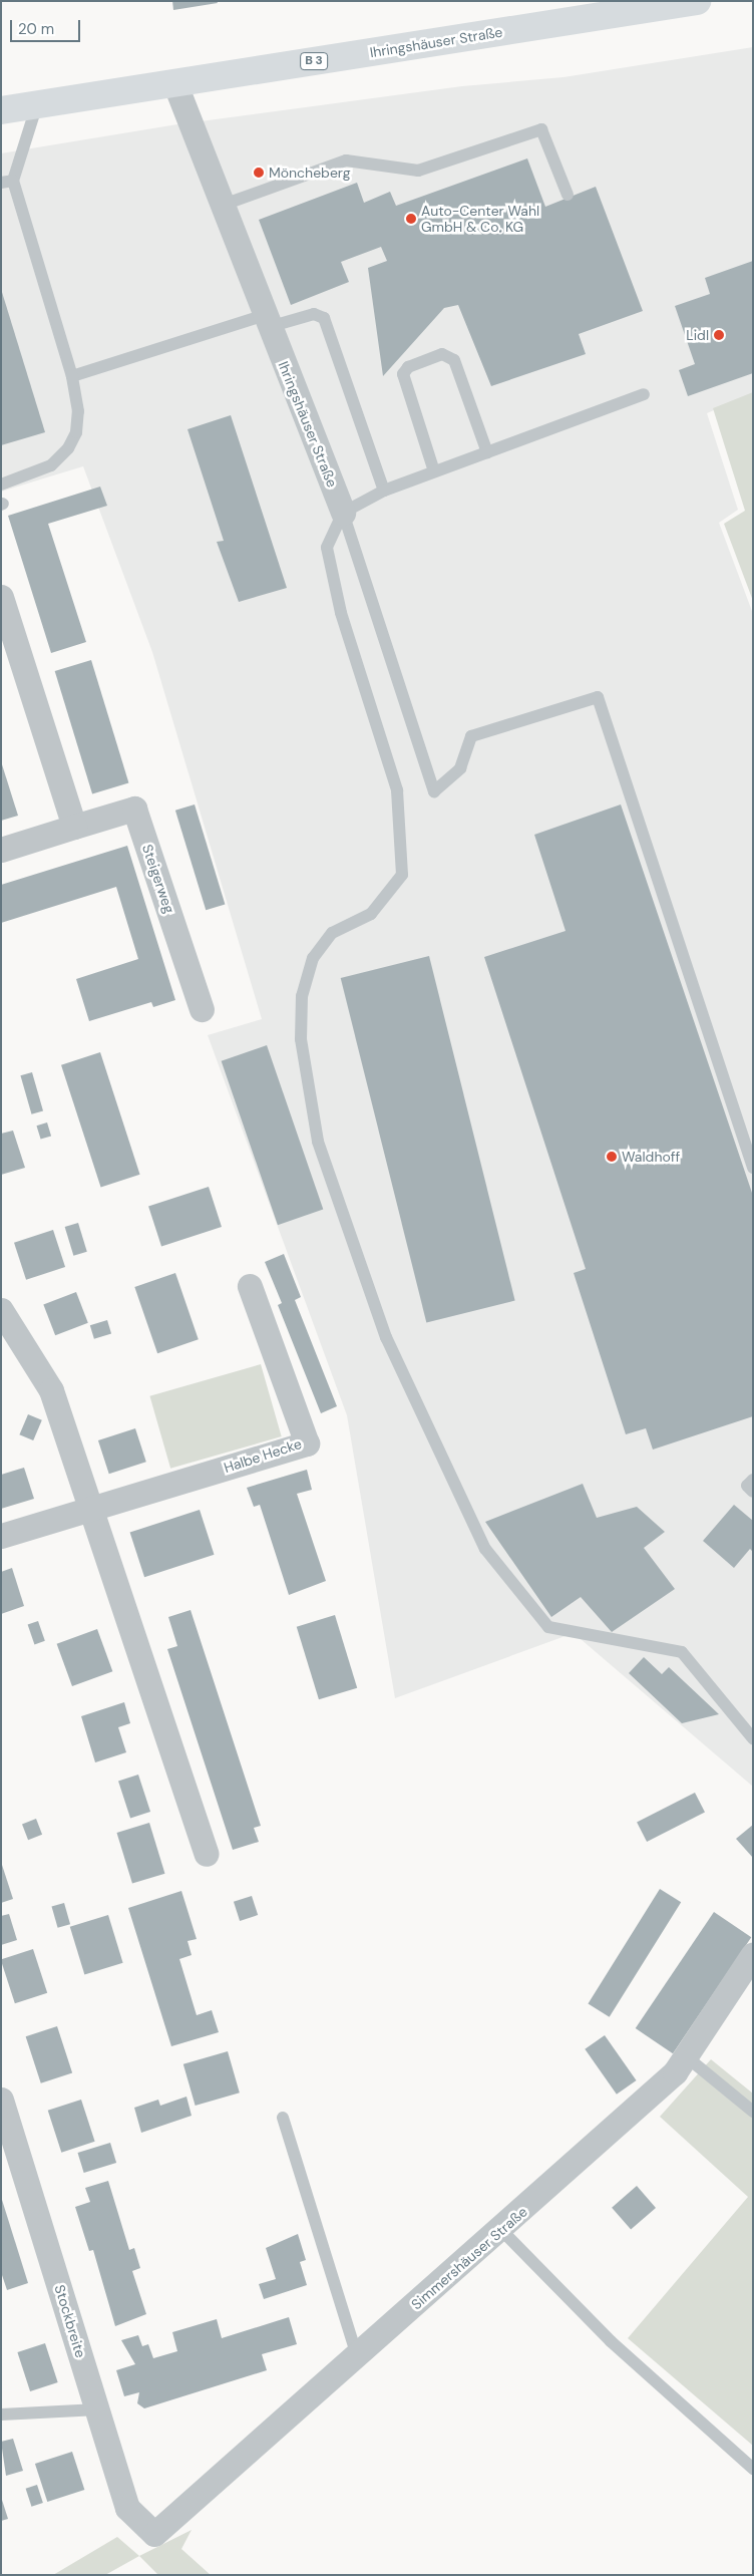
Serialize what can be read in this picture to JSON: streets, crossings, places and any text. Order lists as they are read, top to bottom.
{
  "streets": {
    "main road": ["Ihringshäuser Straße", "B 3"],
    "street": [
      "Steigerweg",
      "Halbe Hecke",
      "Simmershäuser Straße",
      "Stockbreite"
    ]
  },
  "crossings": [
    ["Simmershäuser Straße", "Stockbreite"]
  ],
  "places": [
    "Möncheberg",
    "Auto-Center Wahl GmbH & Co. KG",
    "Lidl",
    "Waldhoff"
  ],
  "scale_bar": "20 m"
}
